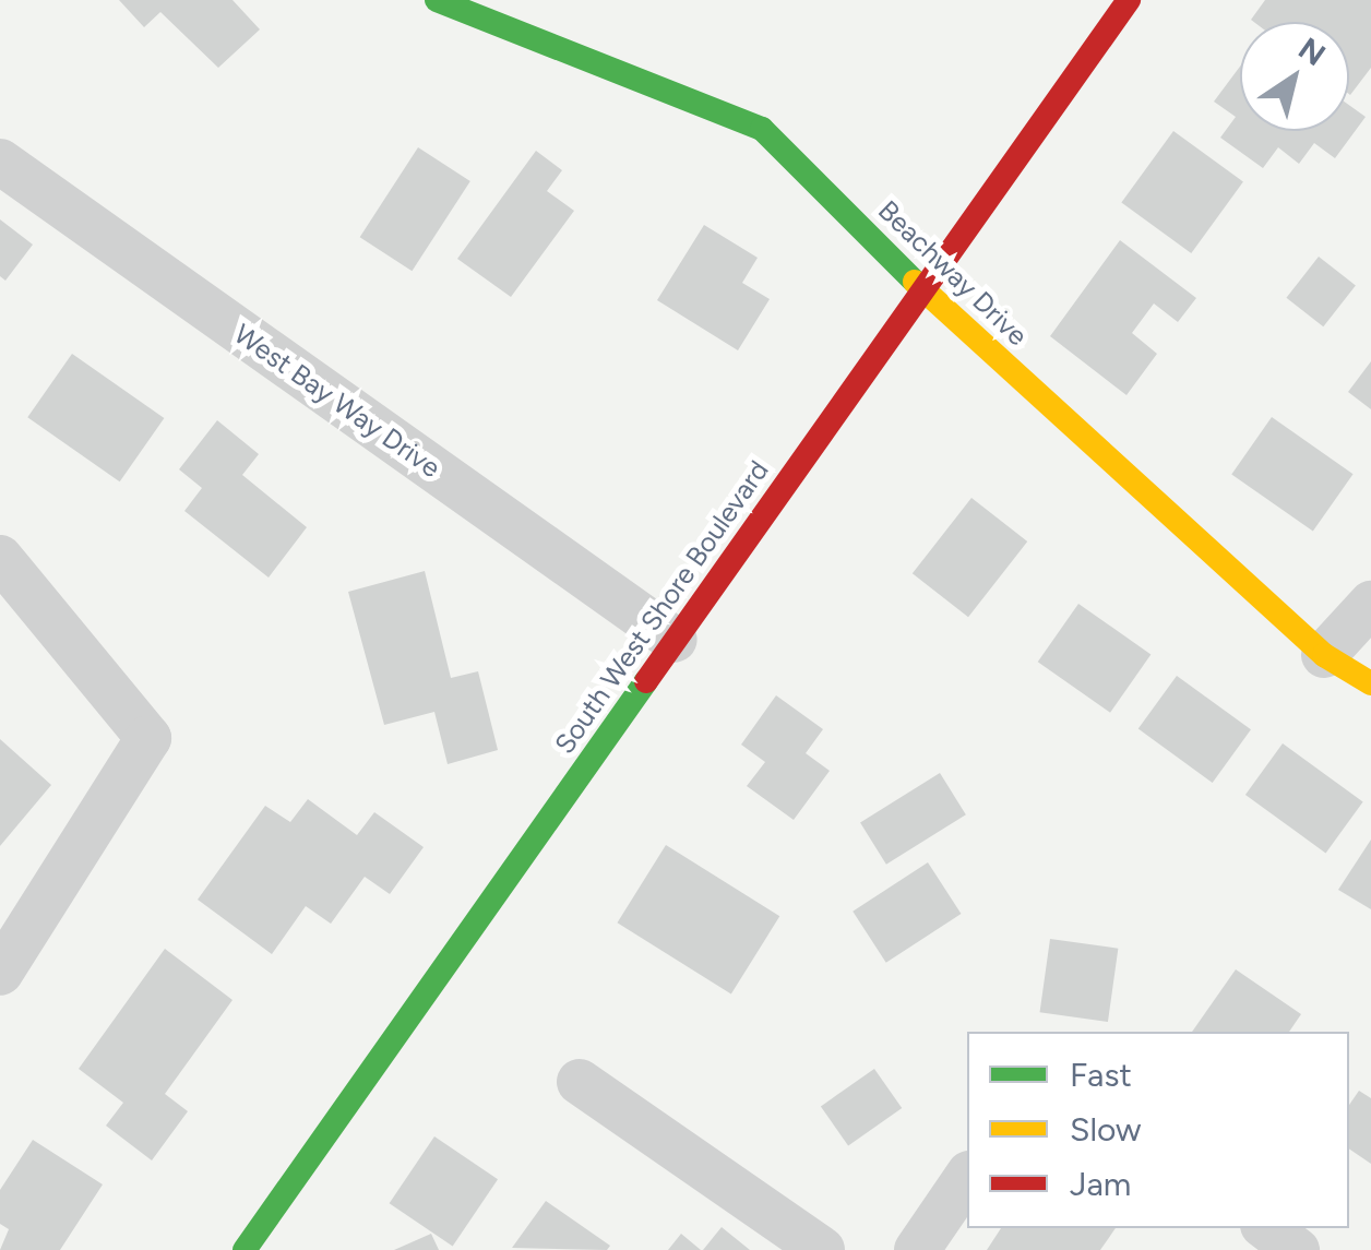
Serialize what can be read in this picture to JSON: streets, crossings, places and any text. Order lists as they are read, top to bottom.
{
  "streets": {
    "street": ["Beachway Drive", "West Bay Way Drive", "South West Shore Boulevard"]
  },
  "crossings": [
    ["Beachway Drive", "South West Shore Boulevard"],
    ["West Bay Way Drive", "South West Shore Boulevard"]
  ],
  "legend": ["Fast", "Slow", "Jam"],
  "north": "top right"
}
